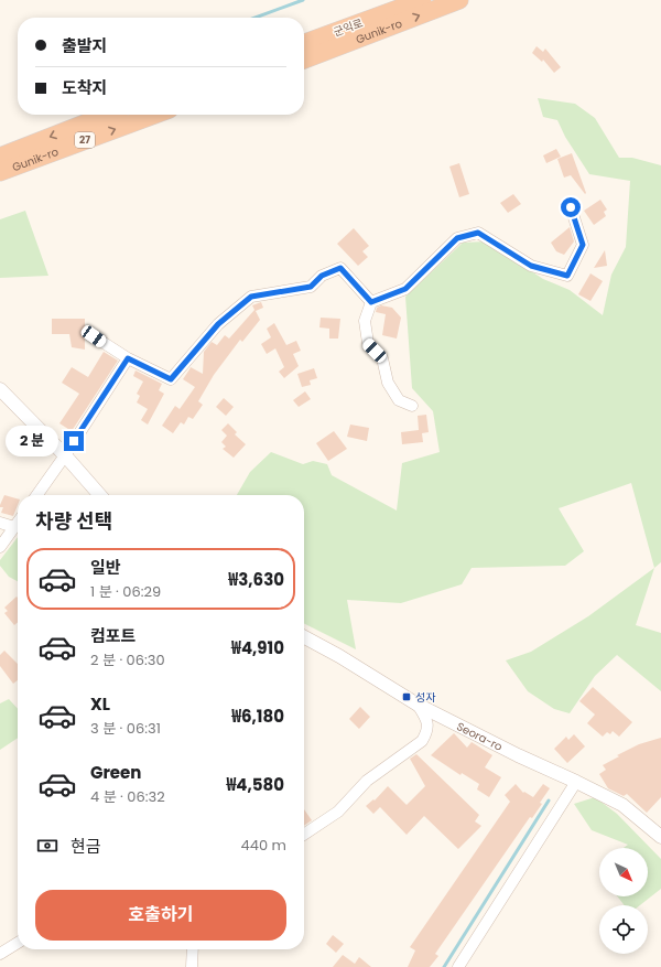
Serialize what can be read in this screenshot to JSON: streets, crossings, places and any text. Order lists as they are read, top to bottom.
{
  "streets": {
    "highway": ["군익로", "Gunik-ro", "27"],
    "street": ["Seora-ro"]
  },
  "places": {
    "transit": ["성자"]
  },
  "north": "bottom right",
  "page": {
    "banner": ["출발지", "도착지"],
    "bubble": "2 분",
    "heading": "차량 선택",
    "list": [
      {
        "name": "일반",
        "note": "1 분 · 06:29",
        "value": "₩3,630"
      },
      {
        "name": "컴포트",
        "note": "2 분 · 06:30",
        "value": "₩4,910"
      },
      {
        "name": "XL",
        "note": "3 분 · 06:31",
        "value": "₩6,180"
      },
      {
        "name": "Green",
        "note": "4 분 · 06:32",
        "value": "₩4,580"
      }
    ],
    "pay": ["현금", "440 m"],
    "buttons": "호출하기"
  }
}
